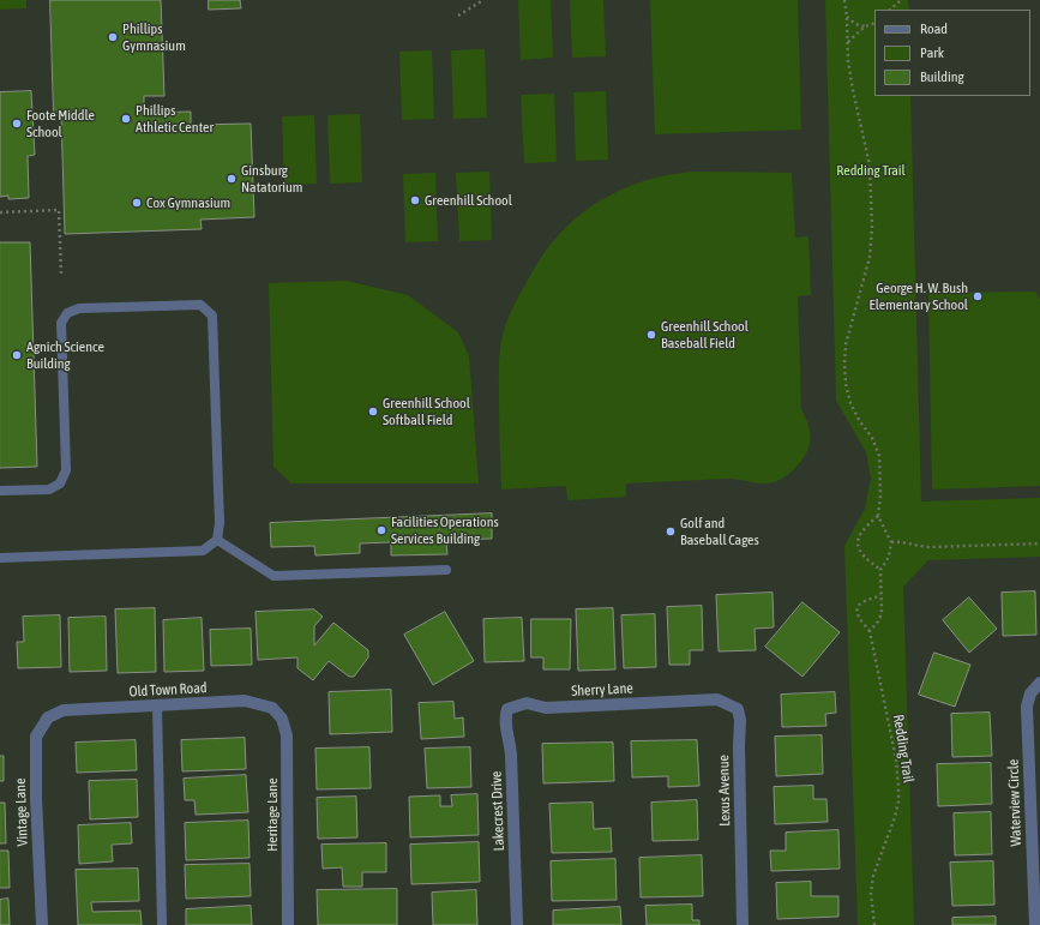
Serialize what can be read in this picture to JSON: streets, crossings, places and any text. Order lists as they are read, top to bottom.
{
  "streets": {
    "street": [
      "Old Town Road",
      "Sherry Lane",
      "Lexus Avenue",
      "Waterview Circle",
      "Lakecrest Drive",
      "Vintage Lane",
      "Heritage Lane"
    ],
    "path": ["Redding Trail"]
  },
  "crossings": [
    ["Old Town Road", "Vintage Lane"],
    ["Old Town Road", "Heritage Lane"],
    ["Sherry Lane", "Lexus Avenue"],
    ["Sherry Lane", "Lakecrest Drive"]
  ],
  "parks": ["Redding Trail"],
  "places": [
    "Phillips Gymnasium",
    "Phillips Athletic Center",
    "Foote Middle School",
    "Ginsburg Natatorium",
    "Greenhill School",
    "Cox Gymnasium",
    "George H. W. Bush Elementary School",
    "Greenhill School Baseball Field",
    "Agnich Science Building",
    "Greenhill School Softball Field",
    "Facilities Operations Services Building",
    "Golf and Baseball Cages"
  ],
  "legend": ["Road", "Park", "Building"]
}
